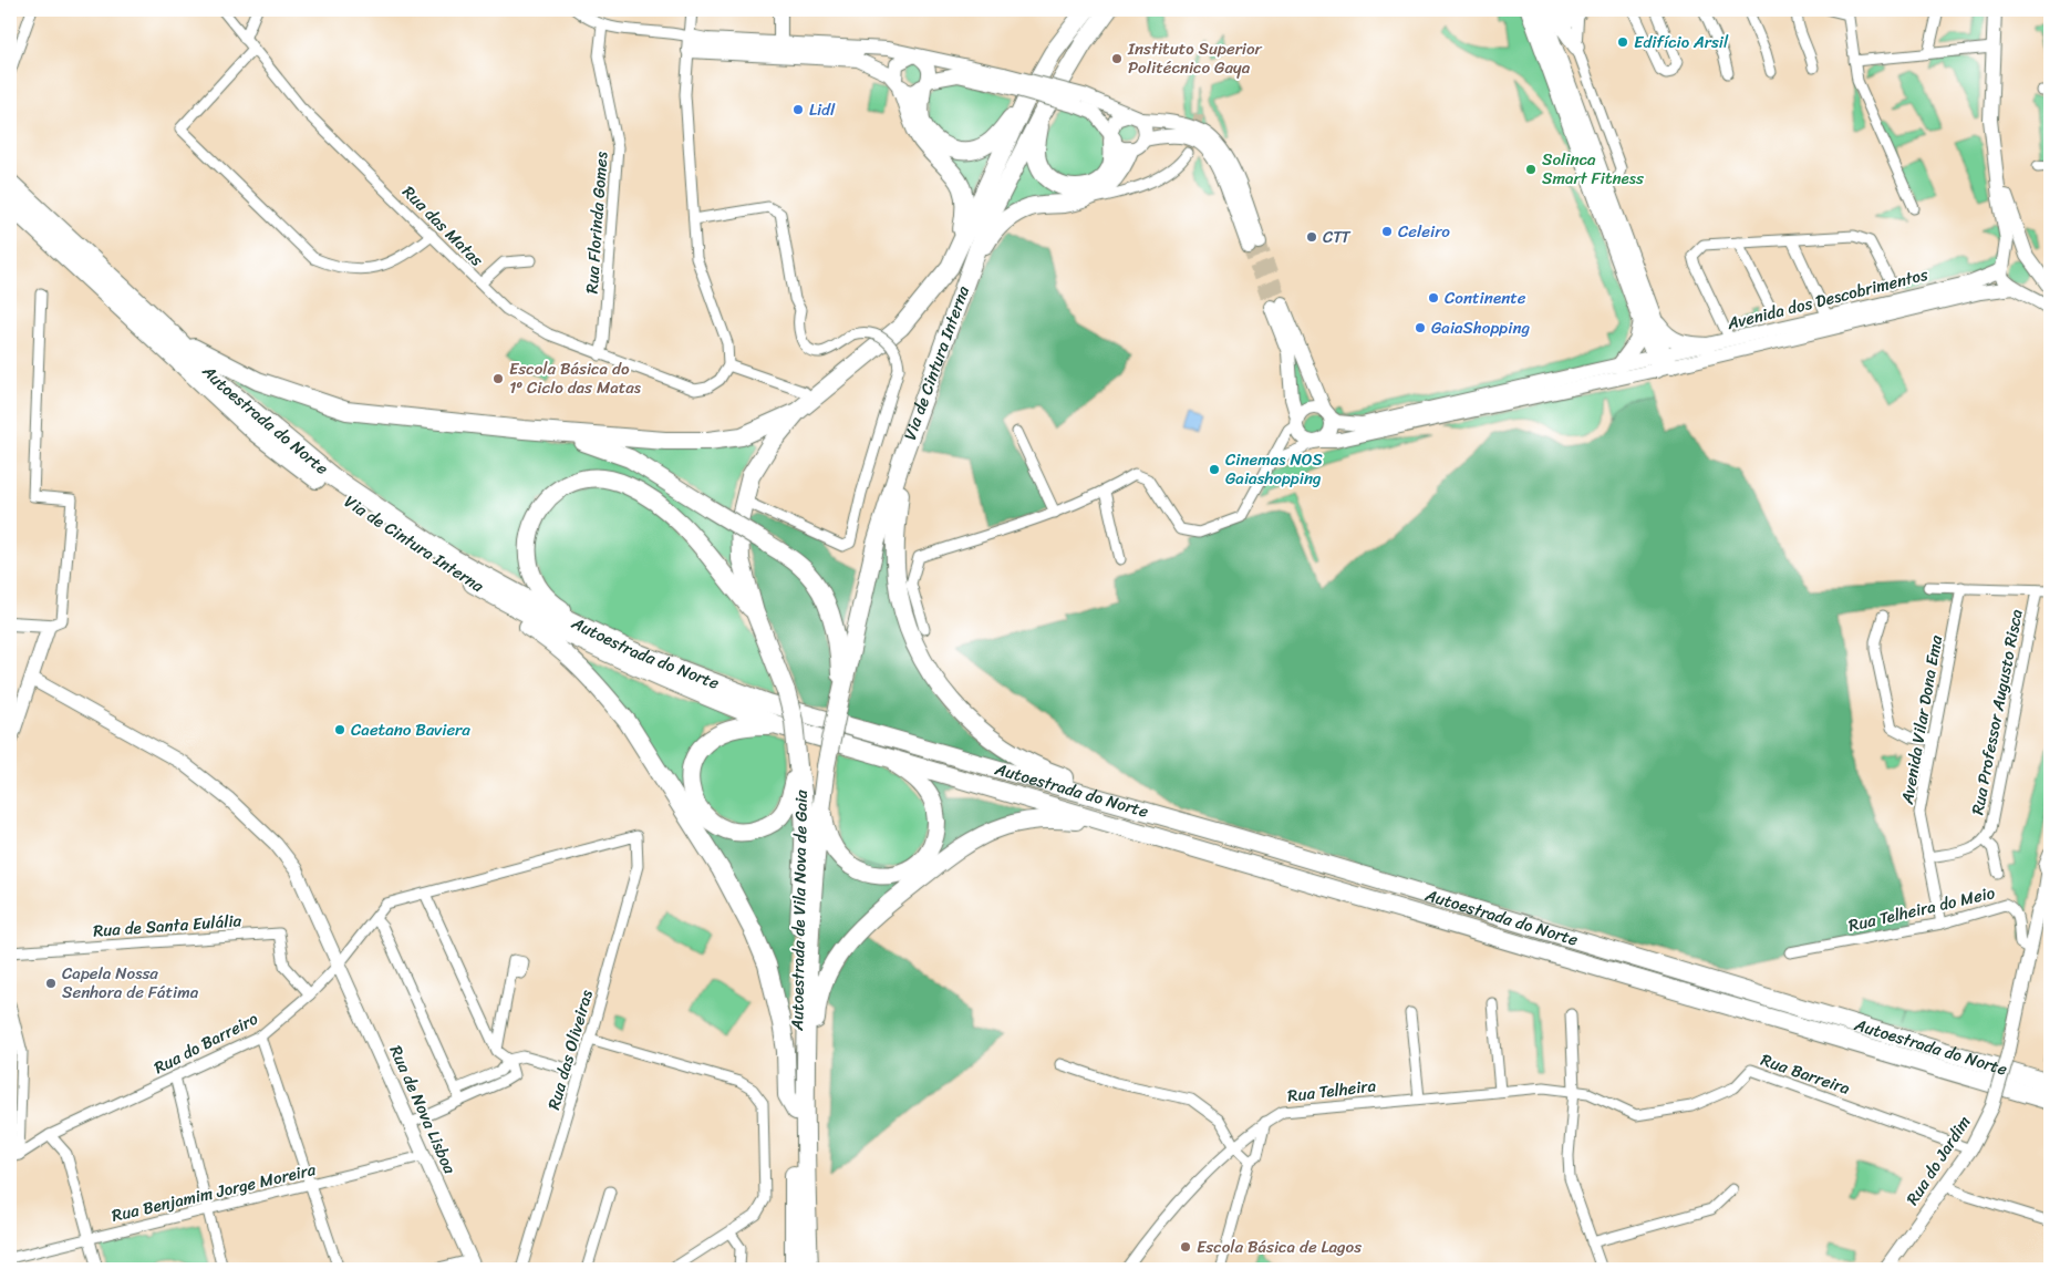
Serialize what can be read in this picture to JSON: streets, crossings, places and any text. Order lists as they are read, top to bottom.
{
  "streets": {
    "highway": ["Via de Cintura Interna", "Autoestrada do Norte", "Autoestrada de Vila Nova de Gaia"],
    "main road": ["Avenida dos Descobrimentos", "Rua de Nova Lisboa", "Rua do Jardim"],
    "street": [
      "Rua Florinda Gomes",
      "Rua das Matas",
      "Rua Professor Augusto Risca",
      "Avenida Vilar Dona Ema",
      "Rua Telheira do Meio",
      "Rua de Santa Eulália",
      "Rua do Barreiro",
      "Rua das Oliveiras",
      "Rua Barreira",
      "Rua Telheira",
      "Rua Benjamim Jorge Moreira"
    ]
  },
  "crossings": [
    ["Rua Florinda Gomes", "Rua das Matas"],
    ["Via de Cintura Interna", "Autoestrada do Norte"],
    ["Via de Cintura Interna", "Autoestrada de Vila Nova de Gaia"],
    ["Rua Professor Augusto Risca", "Avenida Vilar Dona Ema"],
    ["Avenida Vilar Dona Ema", "Rua Telheira do Meio"],
    ["Rua Telheira do Meio", "Rua do Jardim"],
    ["Rua de Santa Eulália", "Rua do Barreiro"],
    ["Rua do Barreiro", "Rua das Oliveiras"],
    ["Rua do Barreiro", "Rua de Nova Lisboa"],
    ["Rua Barreira", "Rua Telheira"],
    ["Rua Barreira", "Rua do Jardim"],
    ["Rua de Nova Lisboa", "Rua Benjamim Jorge Moreira"]
  ],
  "places": [
    "Edifício Arsil",
    "Instituto Superior Politécnico Gaya",
    "Lidl",
    "Solinca Smart Fitness",
    "Celeiro",
    "CTT",
    "Continente",
    "GaiaShopping",
    "Escola Básica do 1º Ciclo das Matas",
    "Cinemas NOS Gaiashopping",
    "Caetano Baviera",
    "Capela Nossa Senhora de Fátima",
    "Escola Básica de Lagos"
  ]
}
